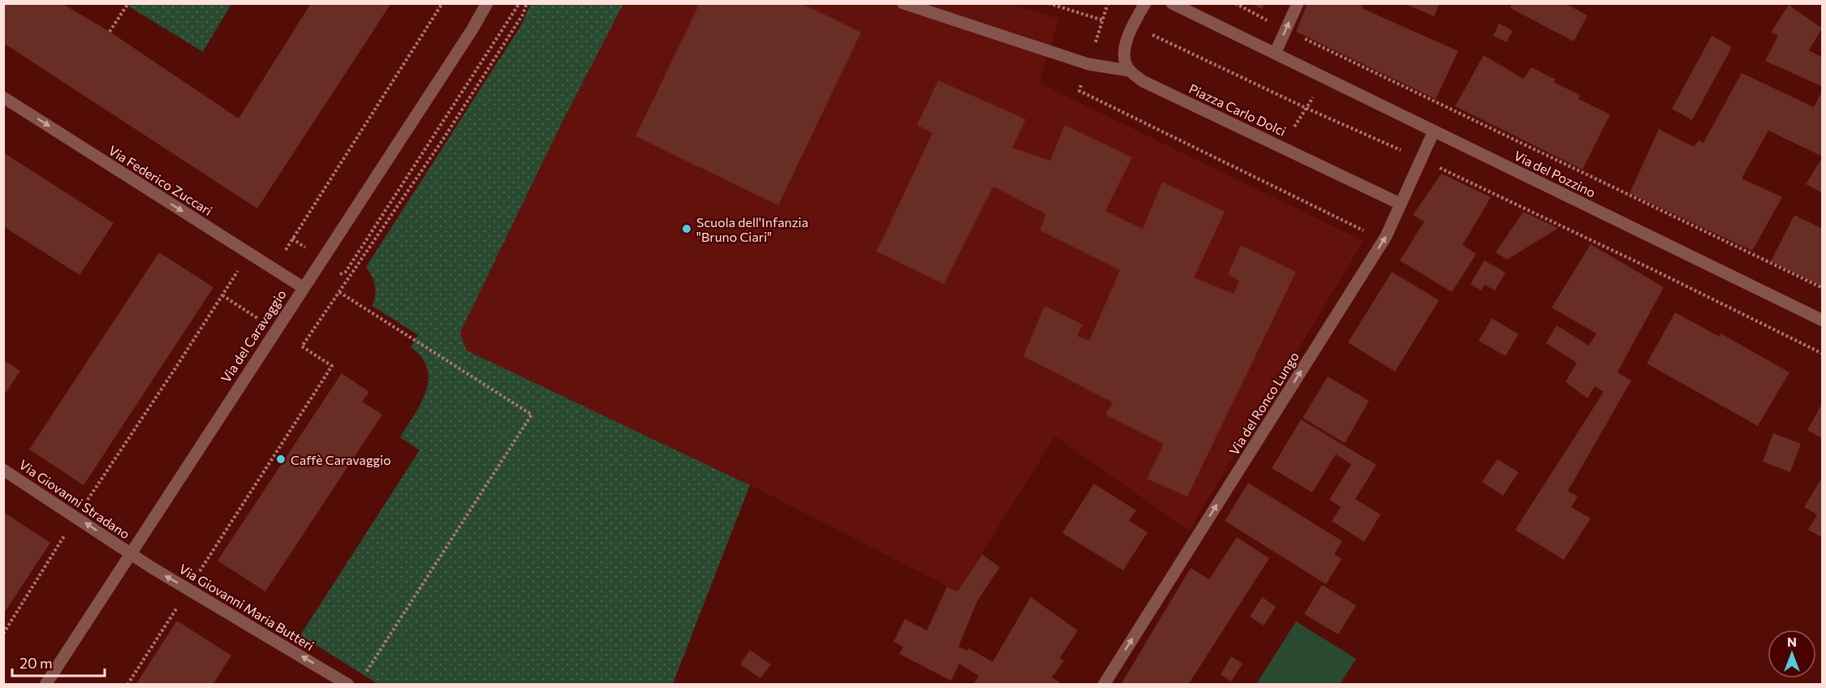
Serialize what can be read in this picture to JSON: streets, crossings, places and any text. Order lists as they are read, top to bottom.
{
  "streets": {
    "street": [
      "Piazza Carlo Dolci",
      "Via del Pozzino",
      "Via Federico Zuccari",
      "Via del Caravaggio",
      "Via del Ronco Lungo",
      "Via Giovanni Stradano",
      "Via Giovanni Maria Butteri"
    ]
  },
  "crossings": [
    ["Piazza Carlo Dolci", "Via del Ronco Lungo"],
    ["Via del Pozzino", "Via del Ronco Lungo"],
    ["Via Federico Zuccari", "Via del Caravaggio"],
    ["Via del Caravaggio", "Via Giovanni Stradano"],
    ["Via del Caravaggio", "Via Giovanni Maria Butteri"],
    ["Via Giovanni Stradano", "Via Giovanni Maria Butteri"]
  ],
  "one_way": [
    "Via Federico Zuccari",
    "Via del Ronco Lungo",
    "Via Giovanni Stradano",
    "Via Giovanni Maria Butteri"
  ],
  "places": ["Scuola dell'Infanzia \"Bruno Ciari\"", "Caffè Caravaggio"],
  "scale_bar": "20 m",
  "north": "top"
}
